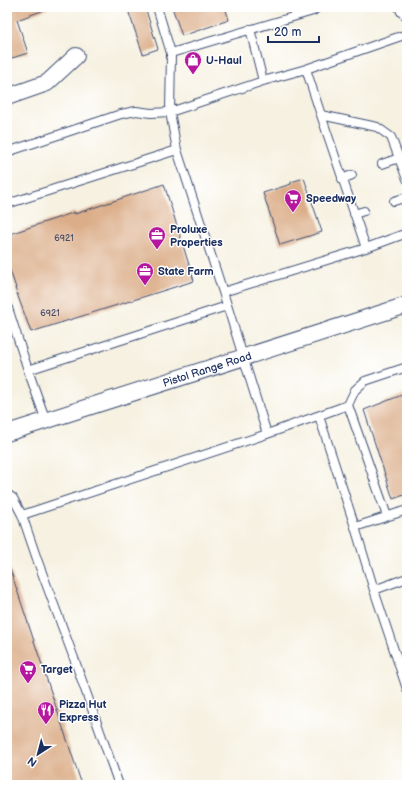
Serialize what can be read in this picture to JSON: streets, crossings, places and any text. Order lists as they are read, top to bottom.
{
  "streets": {
    "street": ["Pistol Range Road"]
  },
  "places": {
    "shop": ["U-Haul"],
    "supermarket": ["Speedway", "Target"],
    "office": ["Proluxe Properties", "State Farm"],
    "restaurant": ["Pizza Hut Express"]
  },
  "house_numbers": ["6921", "6921"],
  "scale_bar": "20 m",
  "north": "bottom left"
}
